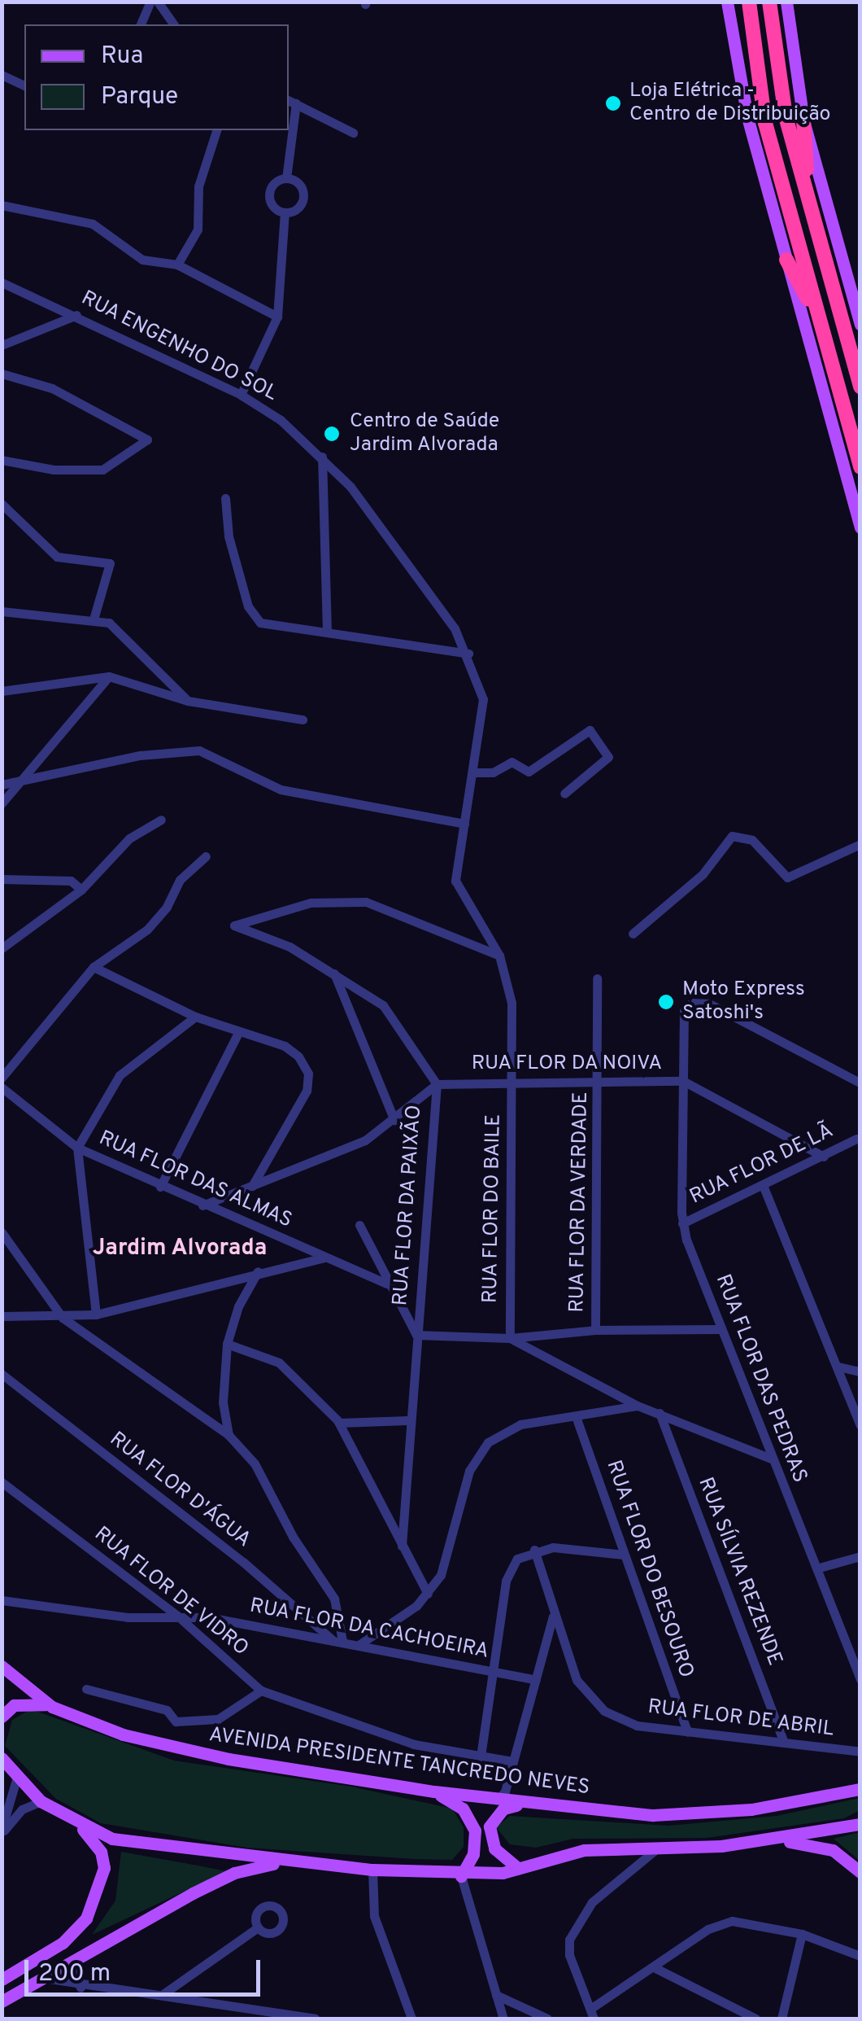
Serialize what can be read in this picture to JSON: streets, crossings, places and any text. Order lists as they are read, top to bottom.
{
  "streets": {
    "main road": ["AVENIDA PRESIDENTE TANCREDO NEVES"],
    "street": [
      "RUA ENGENHO DO SOL",
      "RUA FLOR DA NOIVA",
      "RUA FLOR DE LÃ",
      "RUA FLOR DAS ALMAS",
      "RUA FLOR DA VERDADE",
      "RUA FLOR DA PAIXÃO",
      "RUA FLOR DO BAILE",
      "RUA FLOR DAS PEDRAS",
      "RUA FLOR D'ÁGUA",
      "RUA FLOR DO BESOURO",
      "RUA SÍLVIA REZENDE",
      "RUA FLOR DE VIDRO",
      "RUA FLOR DA CACHOEIRA",
      "RUA FLOR DE ABRIL"
    ]
  },
  "crossings": [
    ["RUA ENGENHO DO SOL", "RUA FLOR DA NOIVA"],
    ["RUA ENGENHO DO SOL", "RUA FLOR DA PAIXÃO"],
    ["RUA ENGENHO DO SOL", "RUA FLOR DO BAILE"],
    ["RUA FLOR DA NOIVA", "RUA FLOR DE LÃ"],
    ["RUA FLOR DA NOIVA", "RUA FLOR DA VERDADE"],
    ["RUA FLOR DA NOIVA", "RUA FLOR DA PAIXÃO"],
    ["RUA FLOR DA NOIVA", "RUA FLOR DO BAILE"],
    ["RUA FLOR DA NOIVA", "RUA FLOR DAS PEDRAS"],
    ["RUA FLOR DE LÃ", "RUA FLOR DAS PEDRAS"],
    ["RUA FLOR D'ÁGUA", "RUA FLOR DA CACHOEIRA"],
    ["RUA FLOR DO BESOURO", "RUA FLOR DE ABRIL"],
    ["RUA SÍLVIA REZENDE", "RUA FLOR DE ABRIL"],
    ["RUA FLOR DE VIDRO", "RUA FLOR DA CACHOEIRA"]
  ],
  "districts": ["Jardim Alvorada"],
  "places": ["Loja Elétrica - Centro de Distribuição", "Centro de Saúde Jardim Alvorada", "Moto Express Satoshi's"],
  "legend": ["Rua", "Parque"],
  "scale_bar": "200 m"
}
